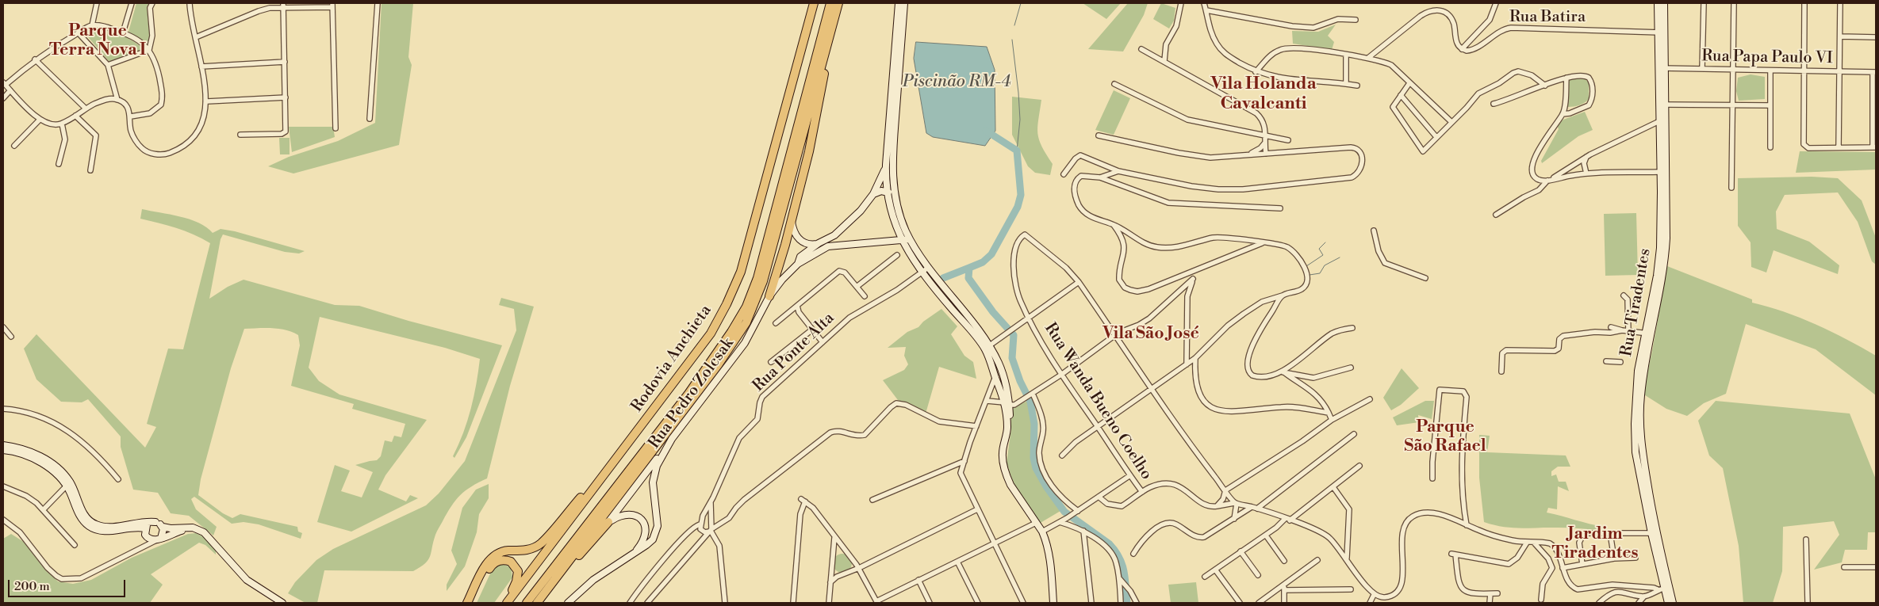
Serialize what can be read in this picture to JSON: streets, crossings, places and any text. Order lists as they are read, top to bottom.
{
  "streets": {
    "highway": ["Rodovia Anchieta"],
    "street": [
      "Rua Batira",
      "Rua Papa Paulo VI",
      "Rua Tiradentes",
      "Rua Ponte Alta",
      "Rua Pedro Zolcsak",
      "Rua Wanda Bueno Coelho"
    ]
  },
  "crossings": [
    ["Rua Batira", "Rua Tiradentes"],
    ["Rua Papa Paulo VI", "Rua Tiradentes"]
  ],
  "districts": [
    "Parque Terra Nova I",
    "Vila Holanda Cavalcanti",
    "Vila São José",
    "Parque São Rafael",
    "Jardim Tiradentes"
  ],
  "water": ["Piscinão RM-4"],
  "scale_bar": "200 m"
}
